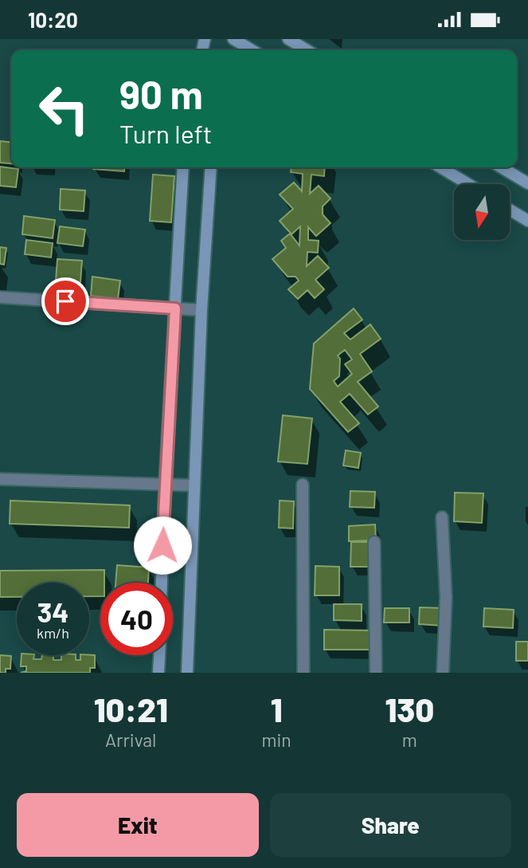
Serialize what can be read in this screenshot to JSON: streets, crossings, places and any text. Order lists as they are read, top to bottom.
{
  "north": "bottom",
  "page": {
    "status": "10:20",
    "turn": ["90 m", "Turn left"],
    "speed": "34 km/h",
    "limit": "40",
    "eta": [
      "10:21",
      "Arrival",
      "1",
      "min",
      "130",
      "m"
    ],
    "buttons": ["Exit", "Share"]
  }
}
